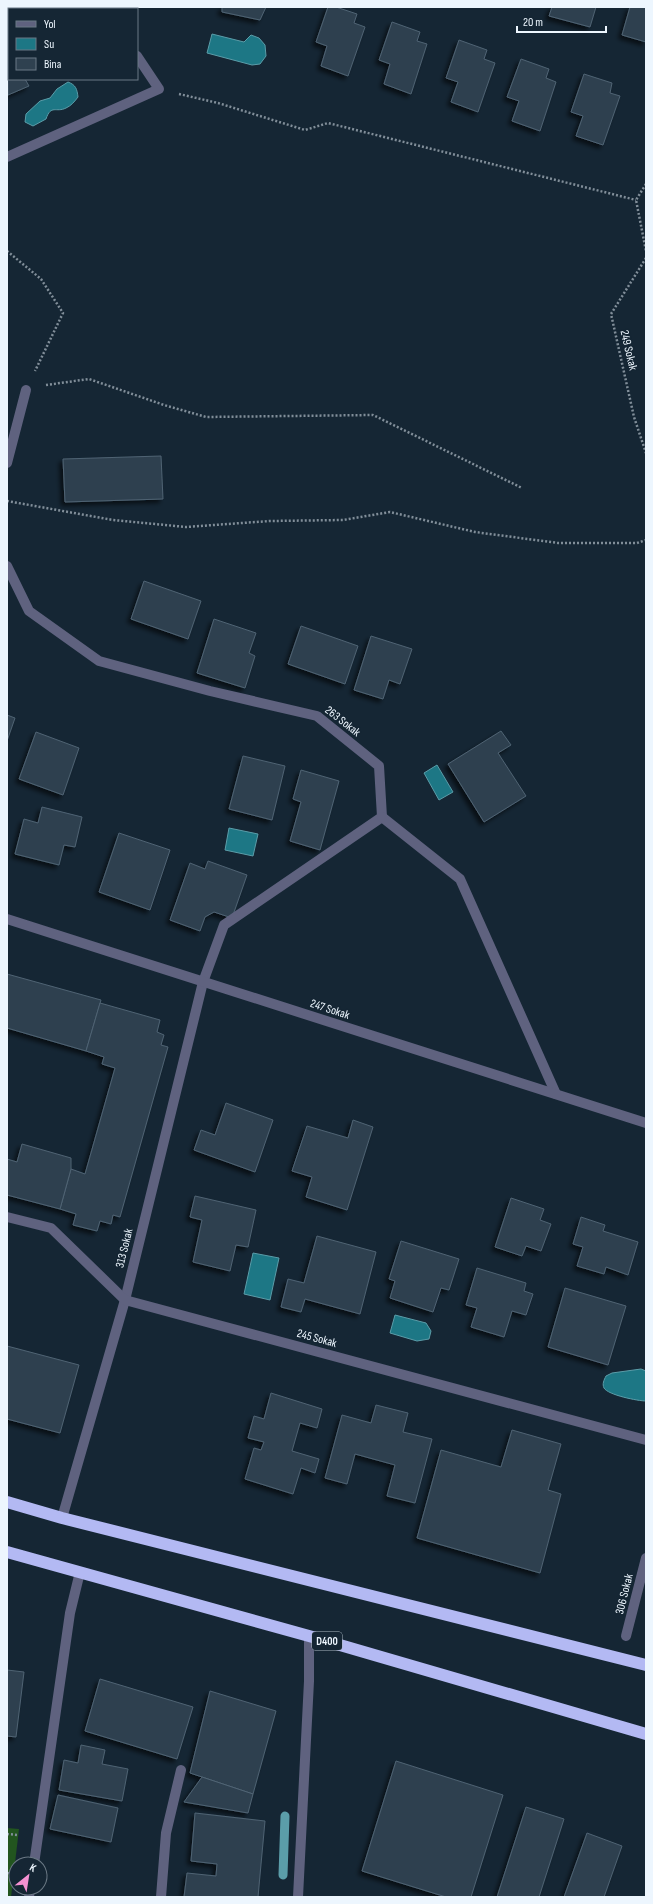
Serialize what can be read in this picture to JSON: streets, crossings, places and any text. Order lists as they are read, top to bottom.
{
  "streets": {
    "highway": ["D400"],
    "street": [
      "263 Sokak",
      "247 Sokak",
      "313 Sokak",
      "245 Sokak",
      "306 Sokak"
    ],
    "path": ["249 Sokak"]
  },
  "crossings": [
    ["247 Sokak", "313 Sokak"],
    ["313 Sokak", "245 Sokak"]
  ],
  "legend": ["Yol", "Su", "Bina"],
  "scale_bar": "20 m",
  "north": "top right"
}
